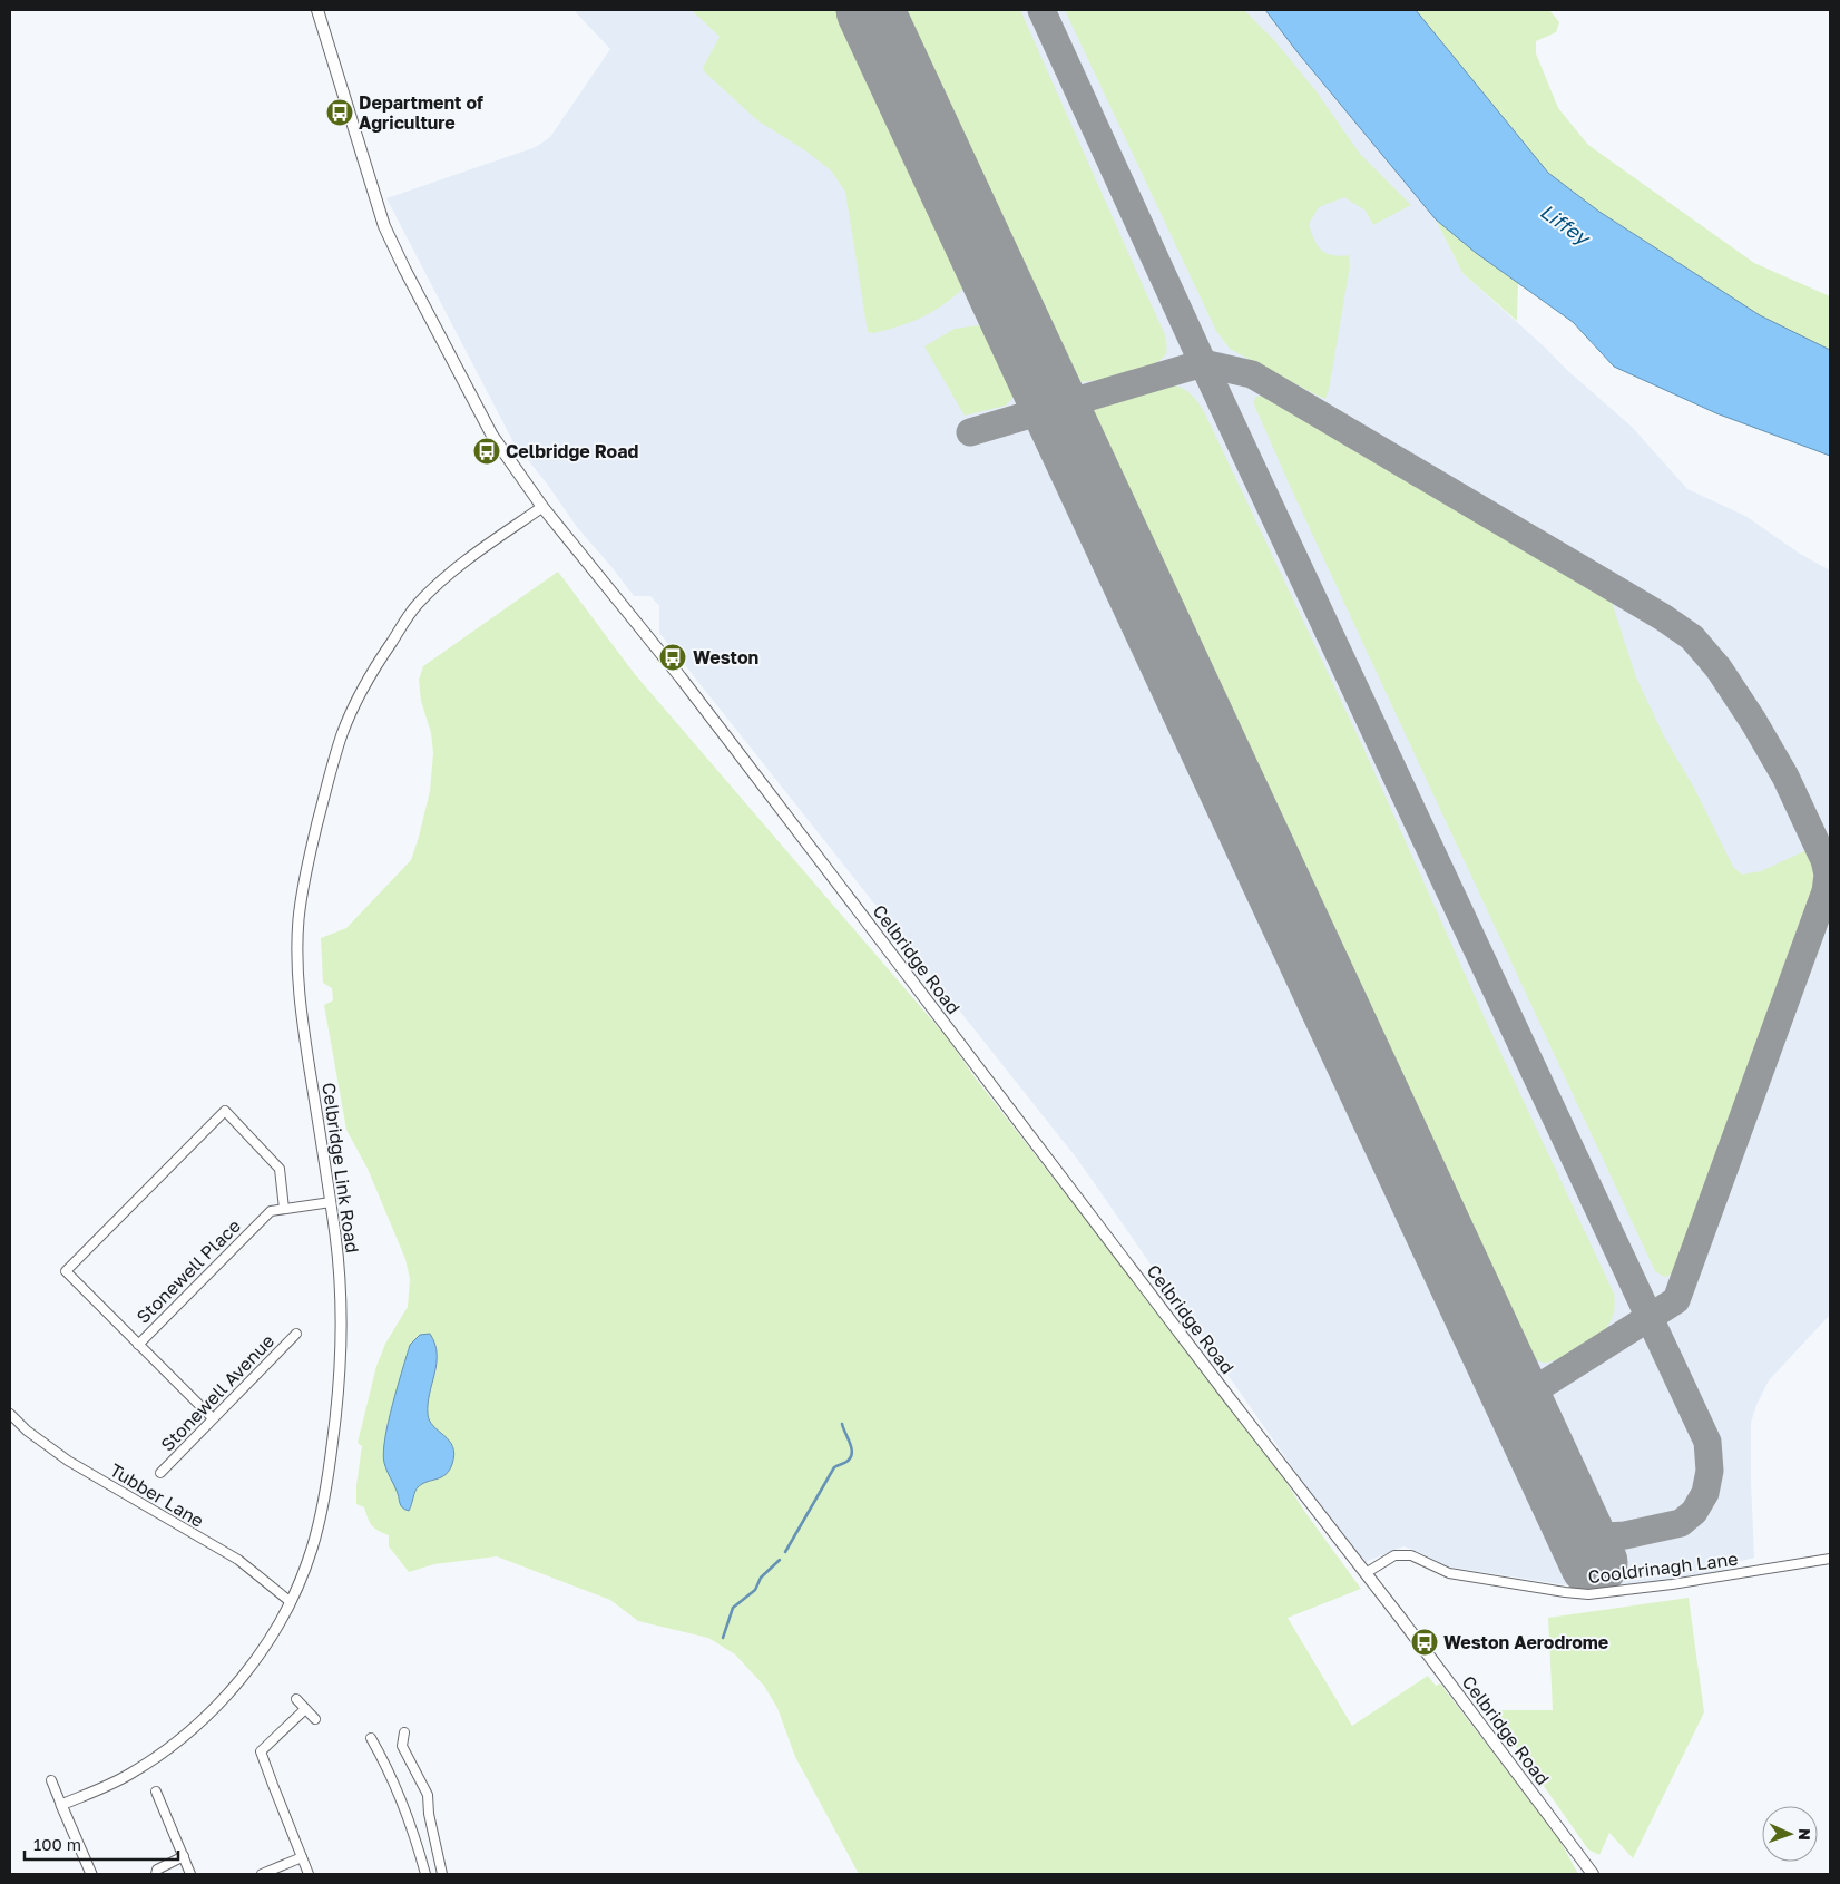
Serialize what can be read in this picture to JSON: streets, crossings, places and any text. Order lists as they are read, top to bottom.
{
  "streets": {
    "main road": ["Celbridge Road"],
    "street": [
      "Celbridge Link Road",
      "Stonewell Place",
      "Stonewell Avenue",
      "Tubber Lane",
      "Cooldrinagh Lane"
    ]
  },
  "crossings": [
    ["Celbridge Road", "Celbridge Link Road"],
    ["Celbridge Road", "Cooldrinagh Lane"],
    ["Celbridge Link Road", "Tubber Lane"]
  ],
  "water": ["Liffey"],
  "places": {
    "bus stop": [
      "Department of Agriculture",
      "Celbridge Road",
      "Weston",
      "Weston Aerodrome"
    ]
  },
  "scale_bar": "100 m",
  "north": "right"
}
